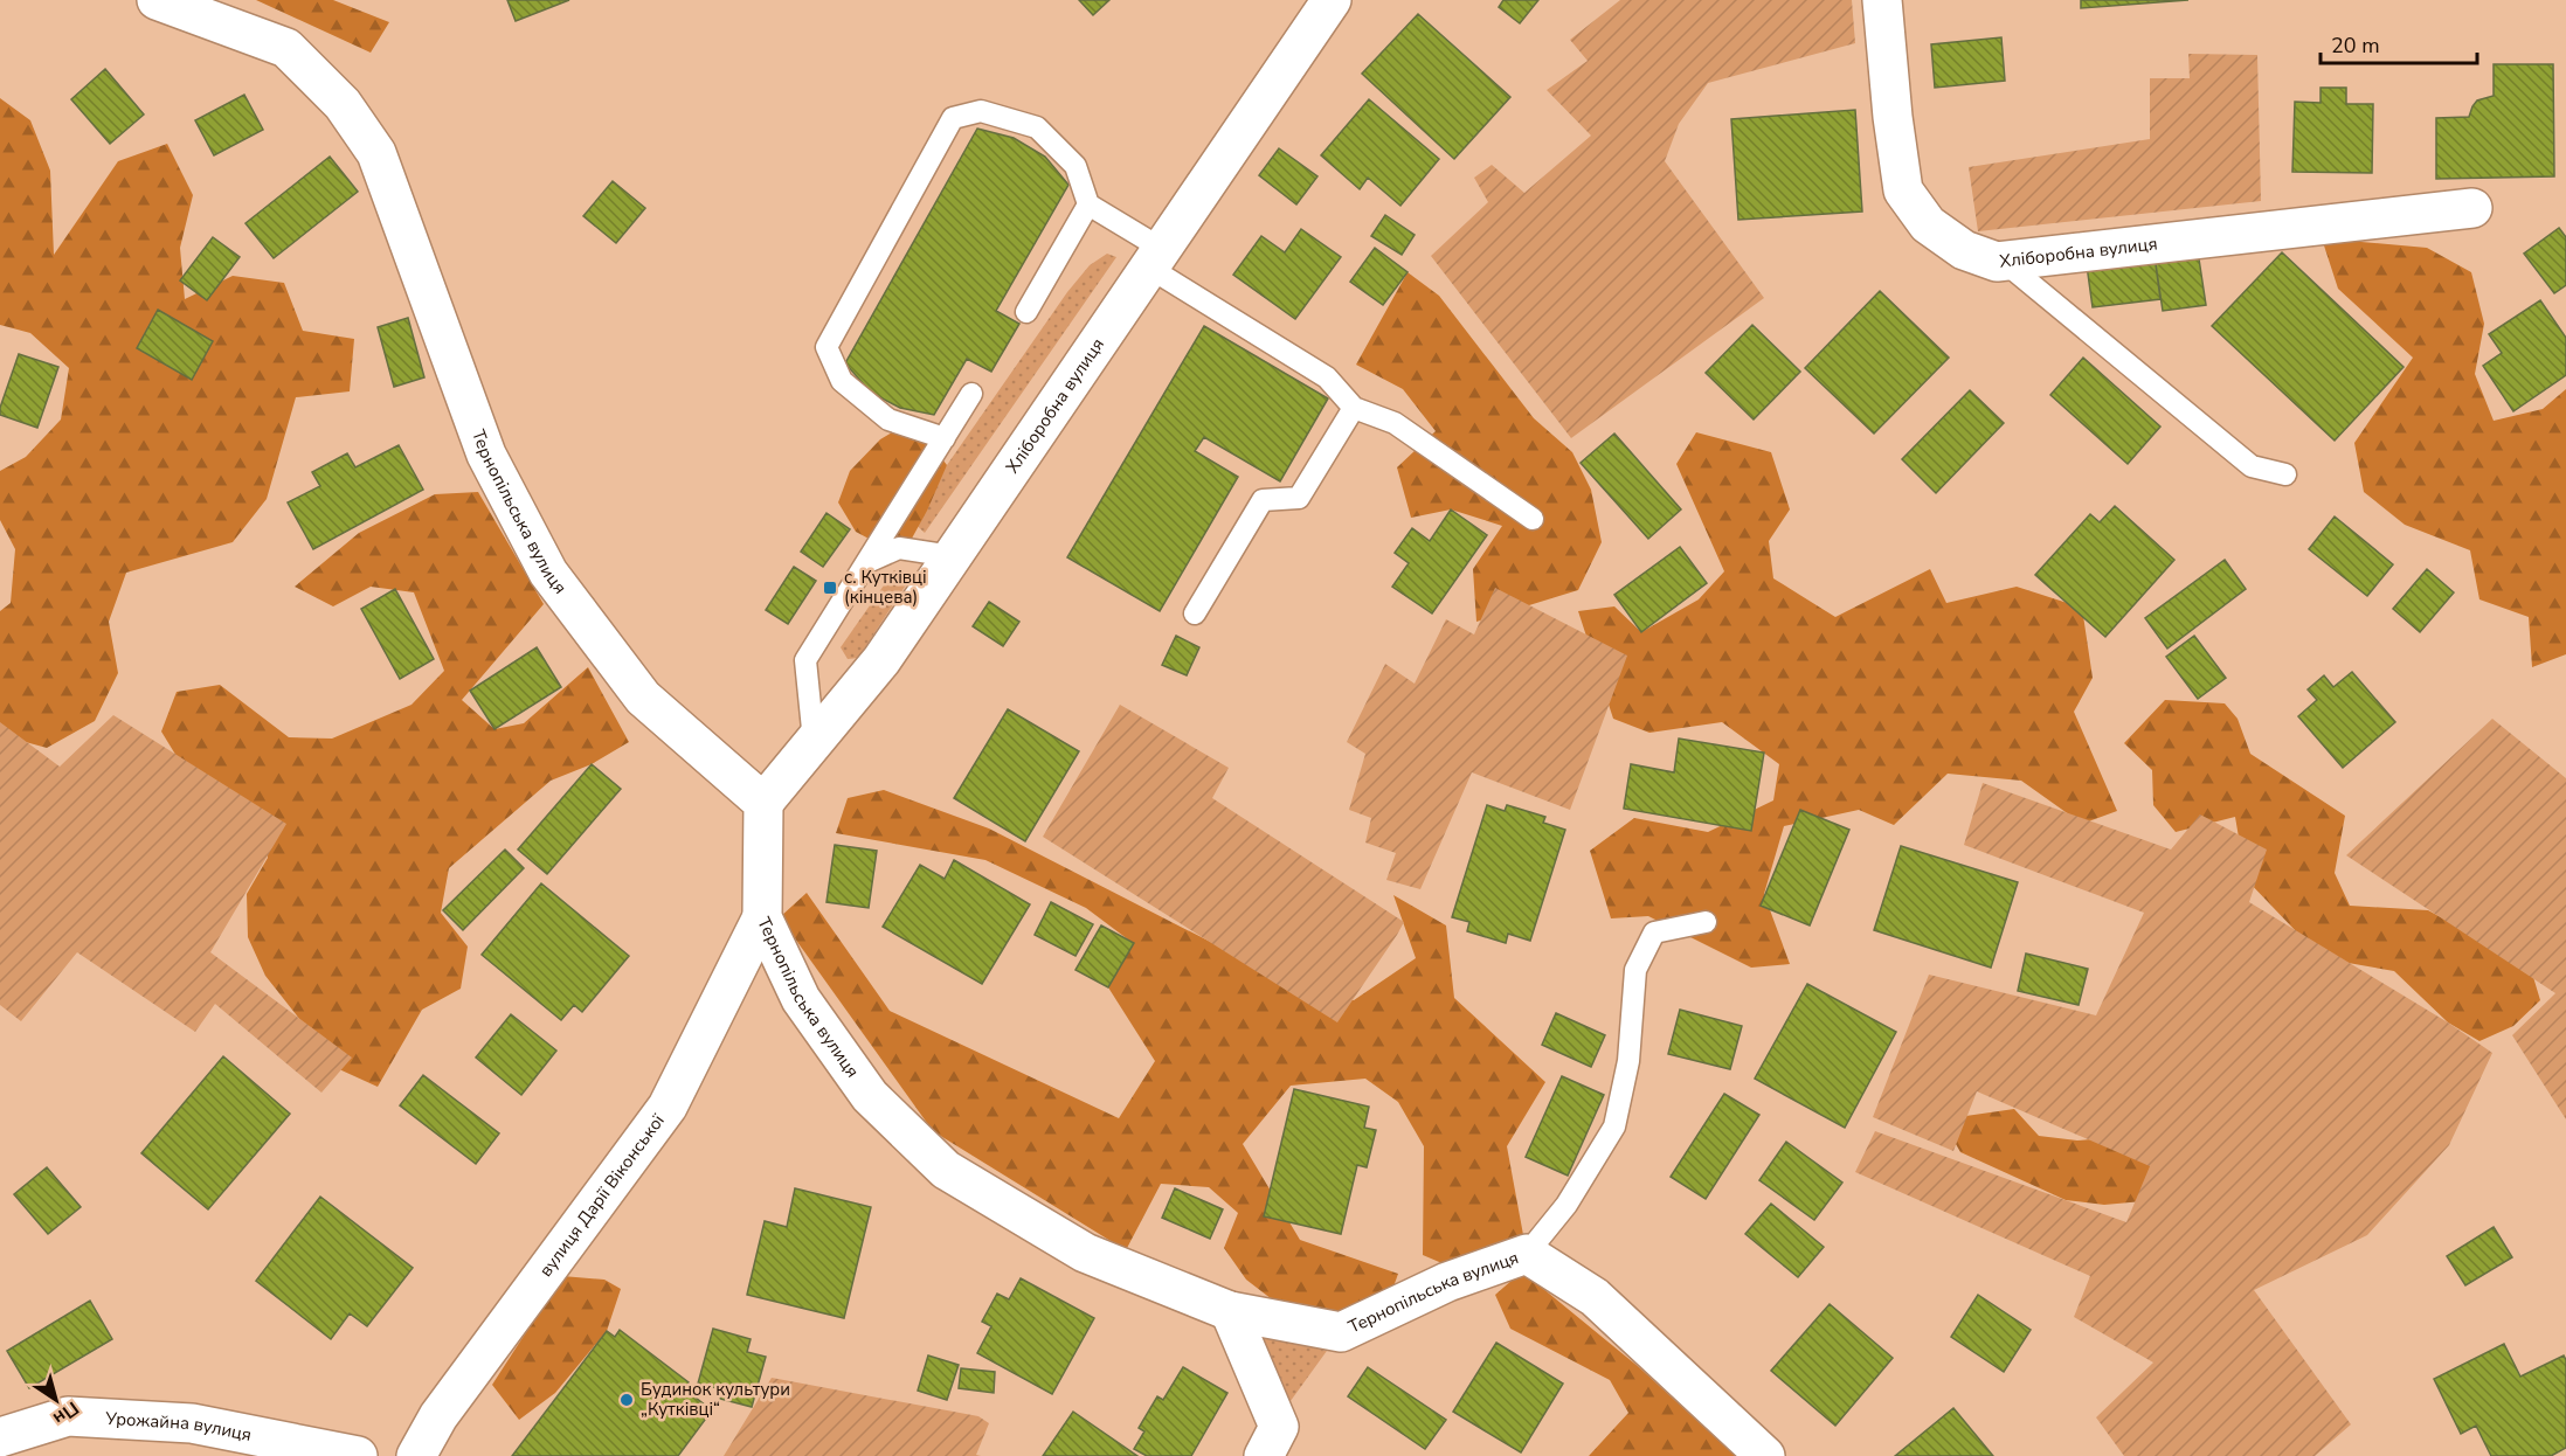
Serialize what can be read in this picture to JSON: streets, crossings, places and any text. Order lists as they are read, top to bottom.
{
  "streets": {
    "street": [
      "Хліборобна вулиця",
      "Тернопільська вулиця",
      "вулиця Дарії Віконської",
      "Урожайна вулиця"
    ]
  },
  "crossings": [
    ["Хліборобна вулиця", "Тернопільська вулиця"],
    ["Тернопільська вулиця", "вулиця Дарії Віконської"]
  ],
  "places": {
    "transit": ["с. Кутківці (кінцева)"],
    "other": ["Будинок культури „Кутківці“"]
  },
  "scale_bar": "20 m",
  "north": "bottom right"
}
